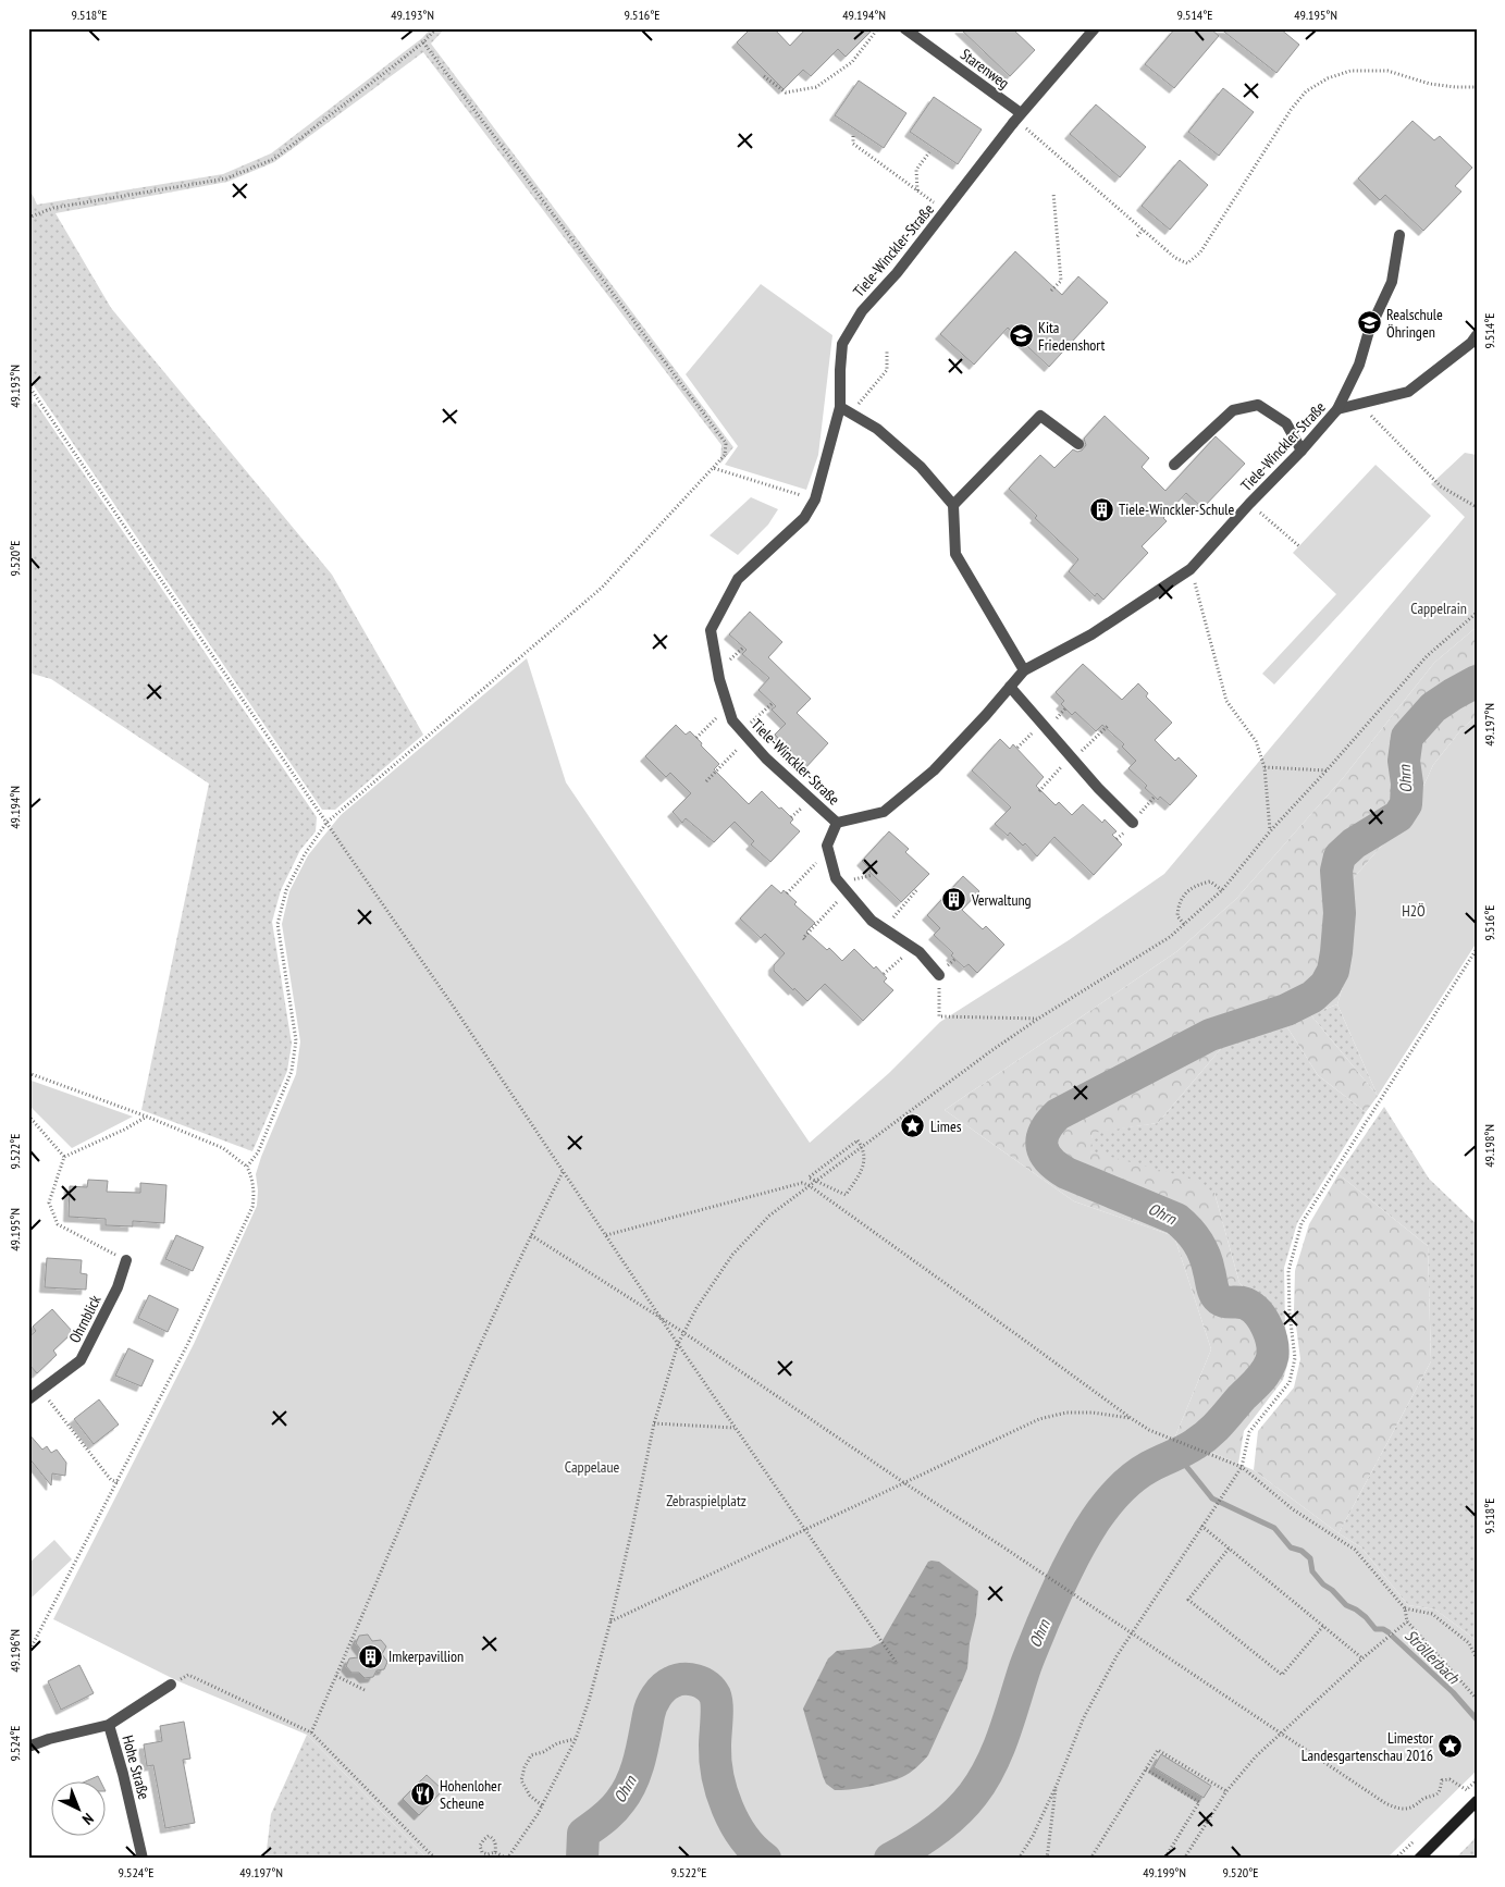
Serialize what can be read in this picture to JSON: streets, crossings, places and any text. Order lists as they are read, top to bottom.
{
  "streets": {
    "street": [
      "Starenweg",
      "Tiele-Winckler-Straße",
      "Ohrnblick",
      "Hohe Straße"
    ]
  },
  "crossings": [
    ["Starenweg", "Tiele-Winckler-Straße"]
  ],
  "water": ["Ohrn", "Ströllerbach"],
  "parks": [
    "Cappelrain",
    "H2Ö",
    "Cappelaue",
    "Zebraspielplatz"
  ],
  "places": {
    "school or university": ["Realschule Öhringen", "Kita Friedenshort"],
    "building": ["Tiele-Winckler-Schule", "Verwaltung", "Imkerpavillion"],
    "place": ["Limes", "Limestor Landesgartenschau 2016"],
    "restaurant": ["Hohenloher Scheune"]
  },
  "north": "bottom right",
  "coordinates": [
    "9.518°E",
    "49.193°N",
    "9.516°E",
    "49.194°N",
    "9.514°E",
    "49.195°N",
    "9.520°E",
    "49.197°N",
    "49.198°N",
    "9.522°E",
    "49.196°N",
    "9.524°E",
    "49.199°N"
  ]
}
